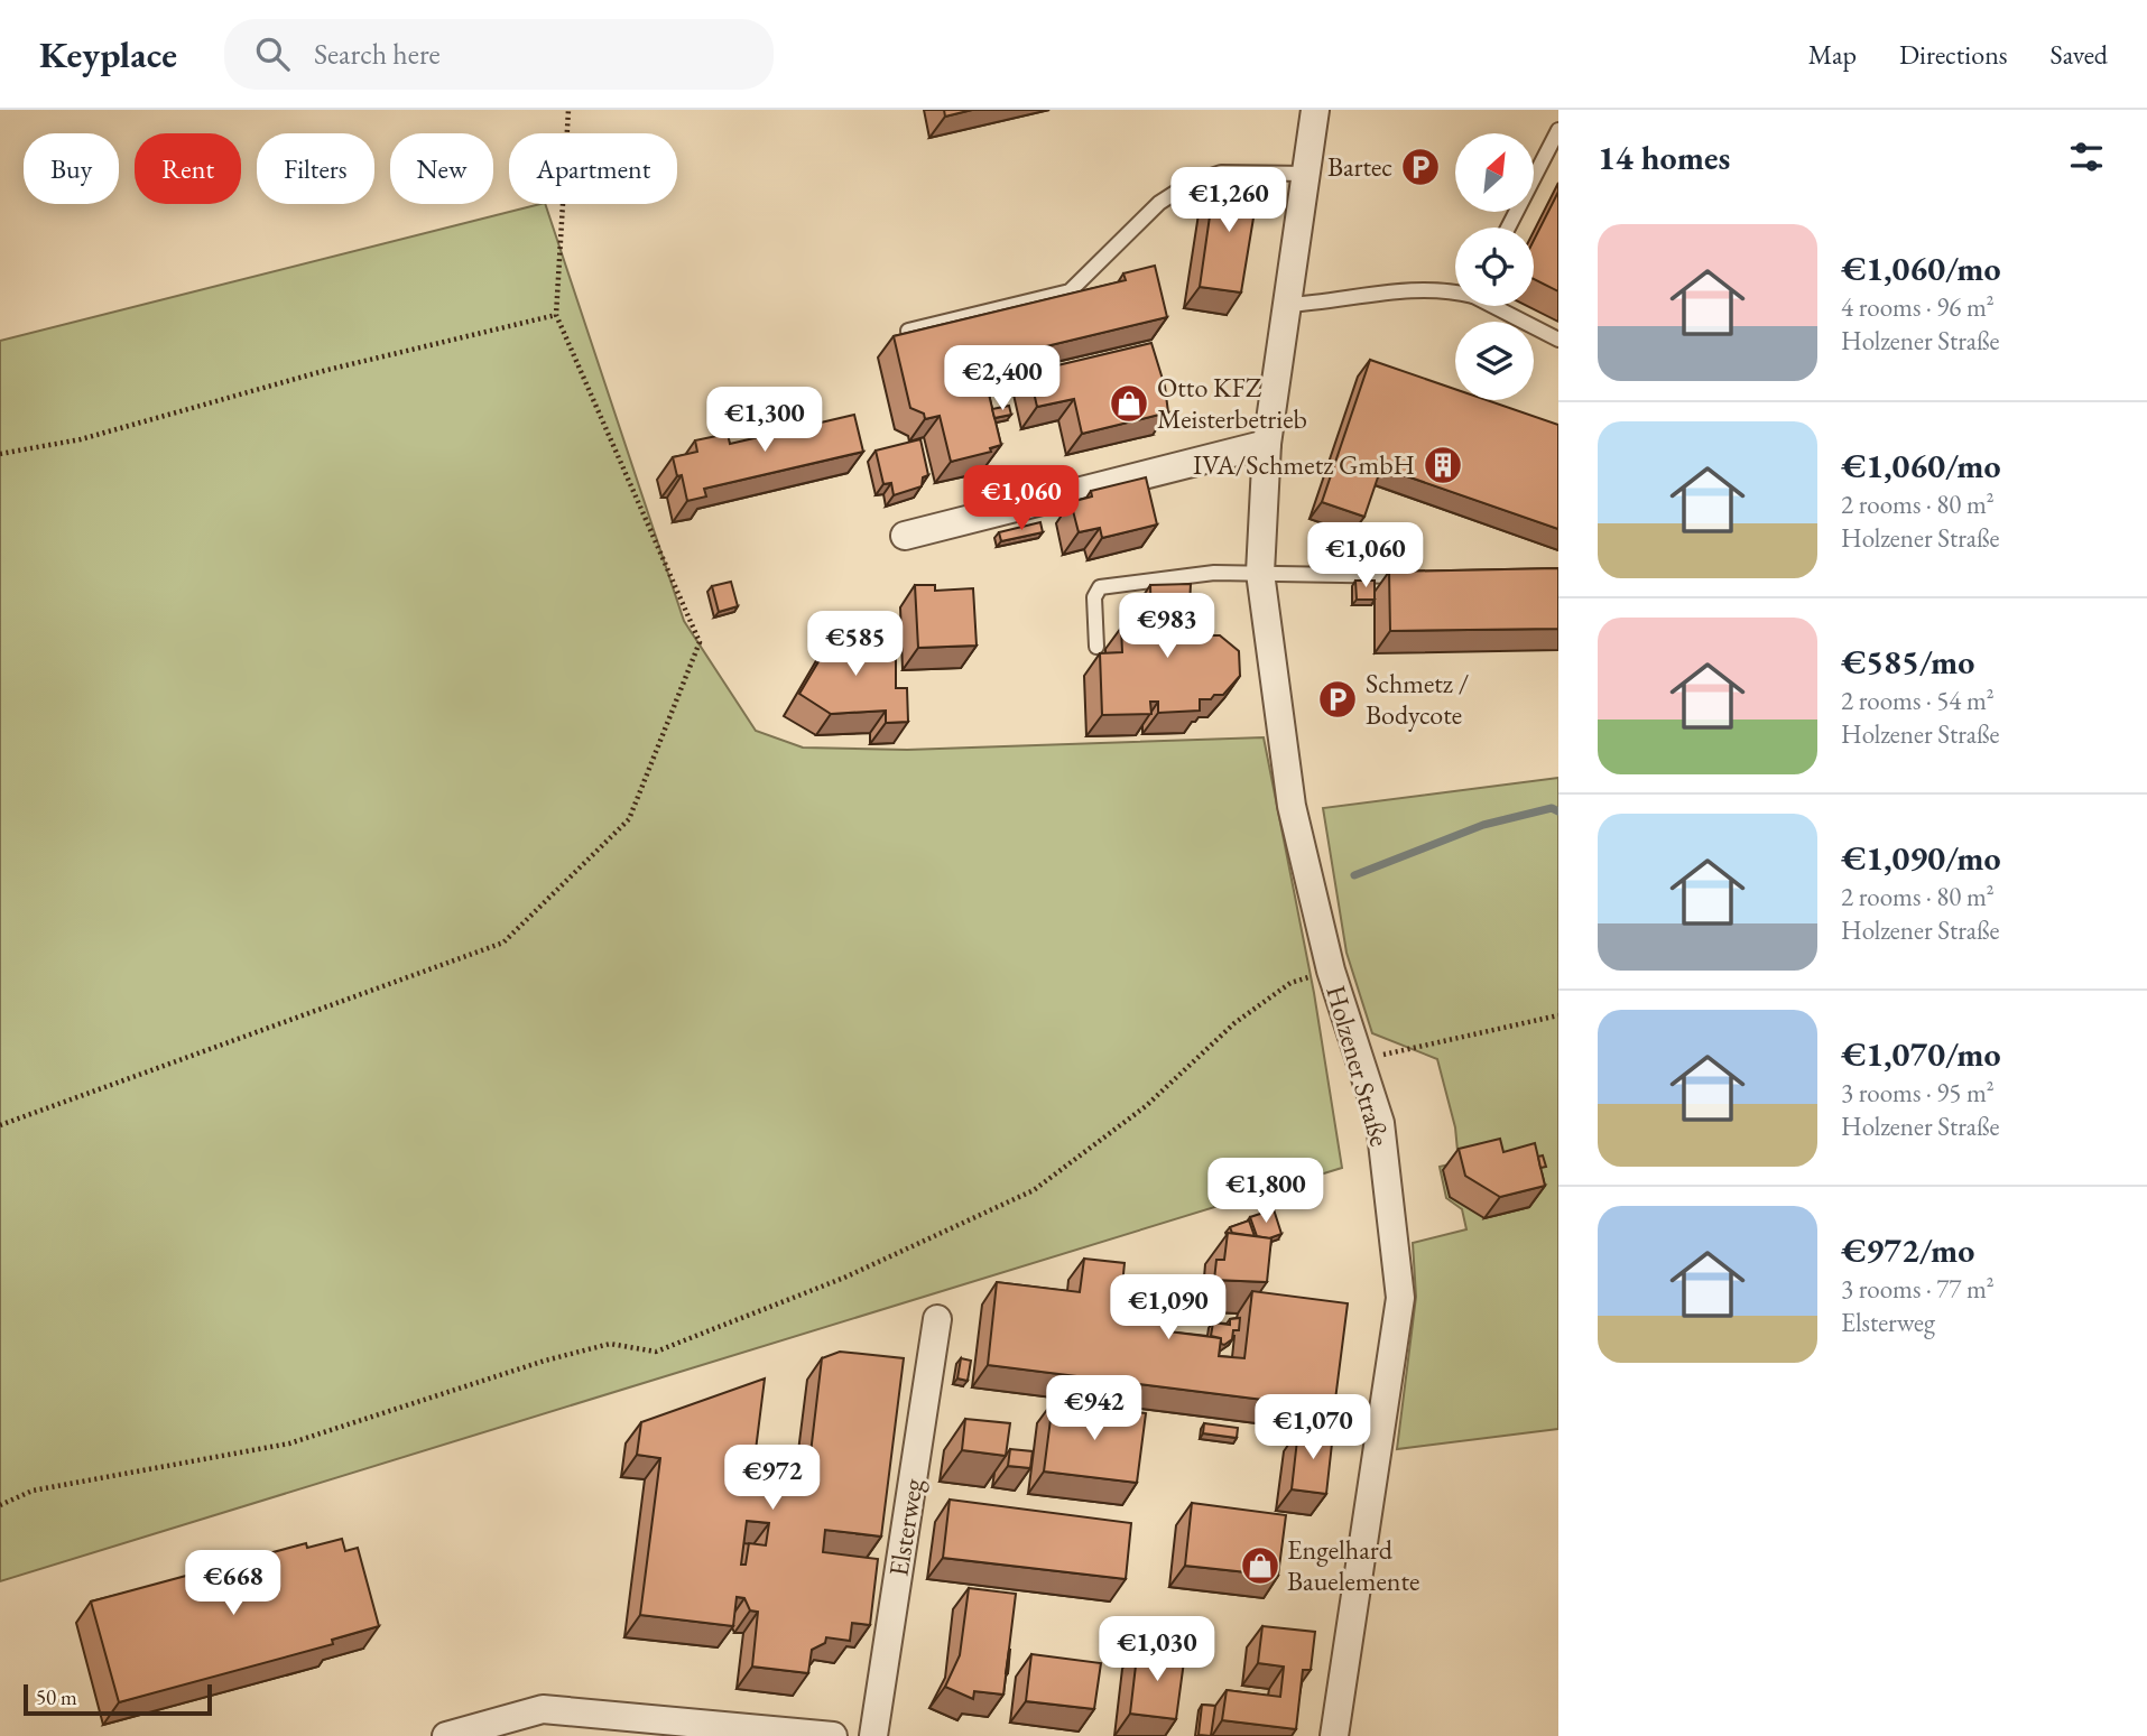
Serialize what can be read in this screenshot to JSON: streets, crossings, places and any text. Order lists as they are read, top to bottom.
{
  "streets": {
    "street": ["Holzener Straße", "Elsterweg"]
  },
  "places": {
    "parking": ["Bartec", "Schmetz / Bodycote"],
    "shop": ["Otto KFZ Meisterbetrieb", "Engelhard Bauelemente"],
    "building": ["IVA/Schmetz GmbH"]
  },
  "scale_bar": "50 m",
  "north": "top right",
  "page": {
    "header": "Keyplace",
    "search": "Search here",
    "nav": ["Map", "Directions", "Saved"],
    "heading": "14 homes",
    "chip": [
      "Buy",
      "Rent",
      "Filters",
      "New",
      "Apartment"
    ],
    "price": [
      "€1,260",
      "€2,400",
      "€1,300",
      "€1,060",
      "€1,060",
      "€983",
      "€585",
      "€1,800",
      "€1,090",
      "€942",
      "€1,070",
      "€972",
      "€668",
      "€1,030"
    ],
    "list": [
      {
        "name": "€1,060/mo",
        "note": "4 rooms · 96 m² · Holzener Straße"
      },
      {
        "name": "€1,060/mo",
        "note": "2 rooms · 80 m² · Holzener Straße"
      },
      {
        "name": "€585/mo",
        "note": "2 rooms · 54 m² · Holzener Straße"
      },
      {
        "name": "€1,090/mo",
        "note": "2 rooms · 80 m² · Holzener Straße"
      },
      {
        "name": "€1,070/mo",
        "note": "3 rooms · 95 m² · Holzener Straße"
      },
      {
        "name": "€972/mo",
        "note": "3 rooms · 77 m² · Elsterweg"
      }
    ],
    "scale": "50 m"
  }
}
